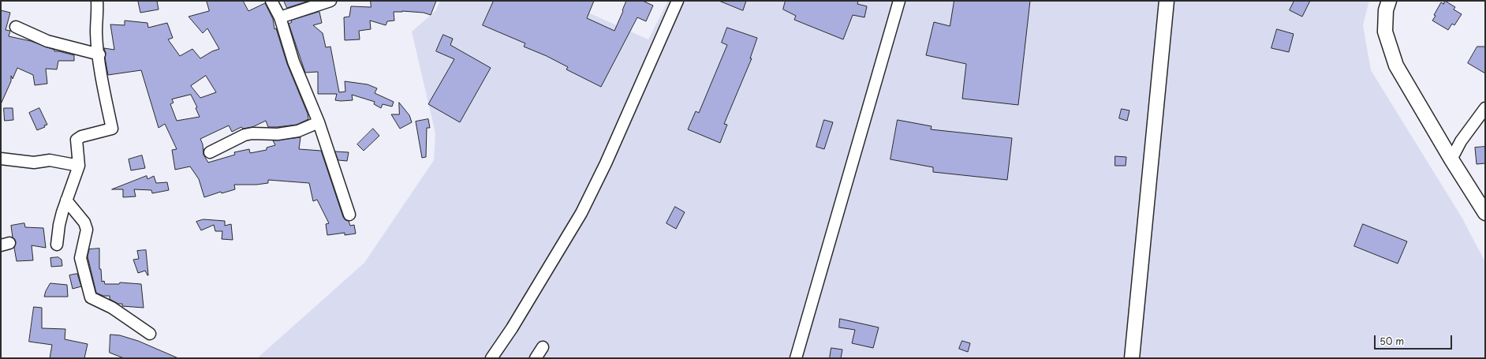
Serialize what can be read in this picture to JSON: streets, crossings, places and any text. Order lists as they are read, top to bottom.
{
  "scale_bar": "50 m"
}
